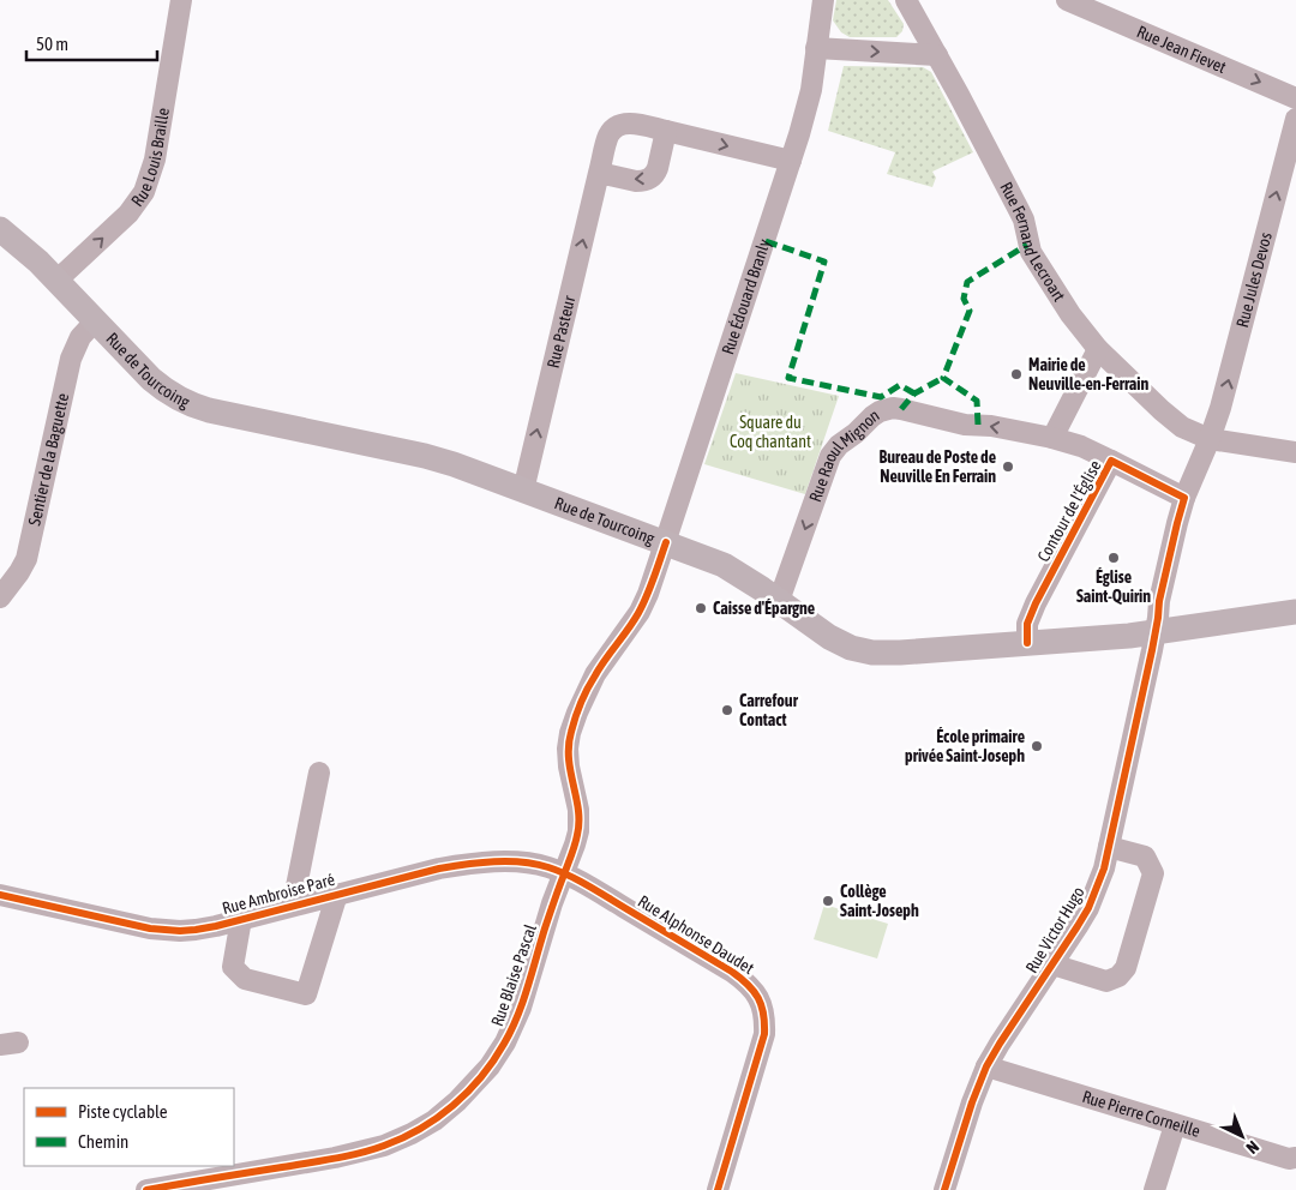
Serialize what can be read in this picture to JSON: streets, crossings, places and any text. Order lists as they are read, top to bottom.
{
  "streets": {
    "main road": ["Rue de Tourcoing"],
    "street": [
      "Rue Jean Fievet",
      "Rue Louis Braille",
      "Rue Fernand Lecroart",
      "Rue Jules Devos",
      "Rue Édouard Branly",
      "Rue Pasteur",
      "Sentier de la Baguette",
      "Rue Raoul Mignon",
      "Contour de l'Église",
      "Rue Ambroise Paré",
      "Rue Victor Hugo",
      "Rue Alphonse Daudet",
      "Rue Blaise Pascal",
      "Rue Pierre Corneille"
    ]
  },
  "crossings": [
    ["Rue Louis Braille", "Rue de Tourcoing"],
    ["Rue Fernand Lecroart", "Rue Jules Devos"],
    ["Rue Édouard Branly", "Rue Pasteur"],
    ["Rue Édouard Branly", "Rue de Tourcoing"],
    ["Rue Édouard Branly", "Rue Blaise Pascal"],
    ["Rue Pasteur", "Rue de Tourcoing"],
    ["Rue de Tourcoing", "Sentier de la Baguette"],
    ["Rue de Tourcoing", "Rue Raoul Mignon"],
    ["Rue de Tourcoing", "Contour de l'Église"],
    ["Rue de Tourcoing", "Rue Victor Hugo"],
    ["Rue de Tourcoing", "Rue Blaise Pascal"],
    ["Rue Raoul Mignon", "Contour de l'Église"],
    ["Rue Ambroise Paré", "Rue Alphonse Daudet"],
    ["Rue Ambroise Paré", "Rue Blaise Pascal"],
    ["Rue Victor Hugo", "Rue Pierre Corneille"],
    ["Rue Alphonse Daudet", "Rue Blaise Pascal"]
  ],
  "one_way": [
    "Rue Jean Fievet",
    "Rue Louis Braille",
    "Rue Jules Devos",
    "Rue Raoul Mignon"
  ],
  "parks": ["Square du Coq chantant"],
  "places": [
    "Mairie de Neuville-en-Ferrain",
    "Bureau de Poste de Neuville En Ferrain",
    "Église Saint-Quirin",
    "Caisse d'Épargne",
    "Carrefour Contact",
    "École primaire privée Saint-Joseph",
    "Collège Saint-Joseph"
  ],
  "legend": ["Piste cyclable", "Chemin"],
  "scale_bar": "50 m",
  "north": "bottom right"
}
